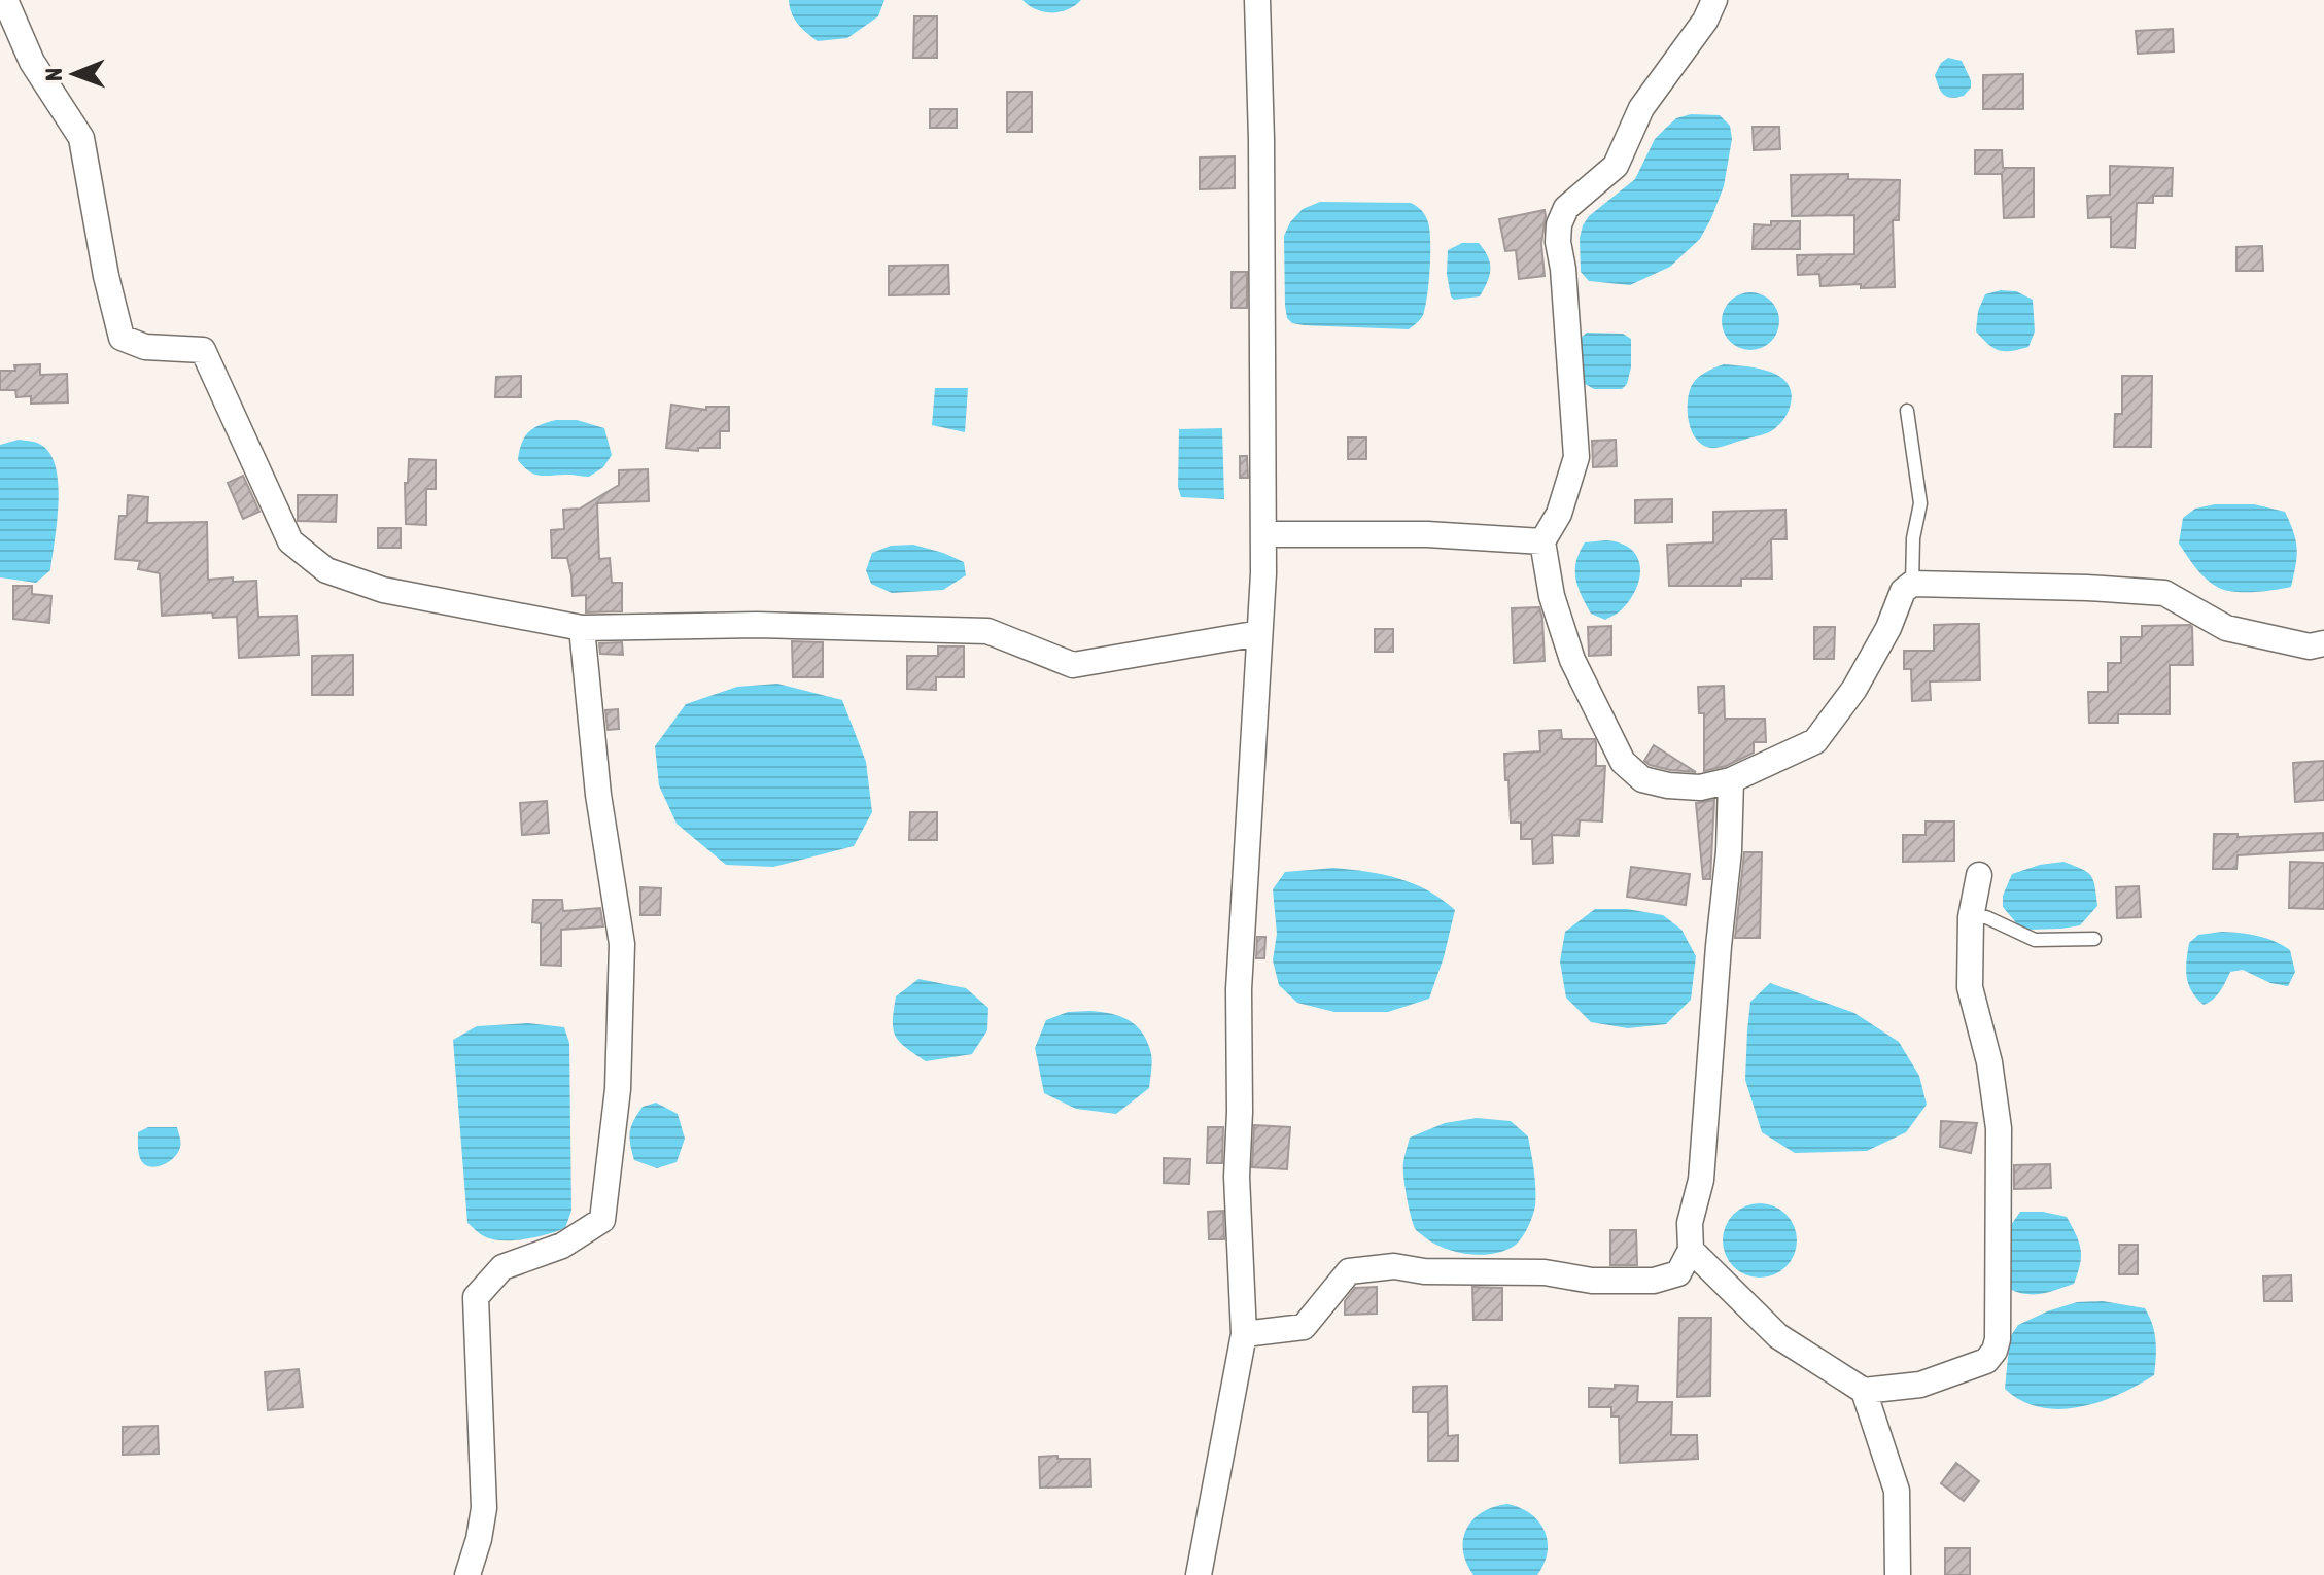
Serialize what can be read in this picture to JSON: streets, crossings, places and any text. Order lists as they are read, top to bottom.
{
  "north": "left"
}
